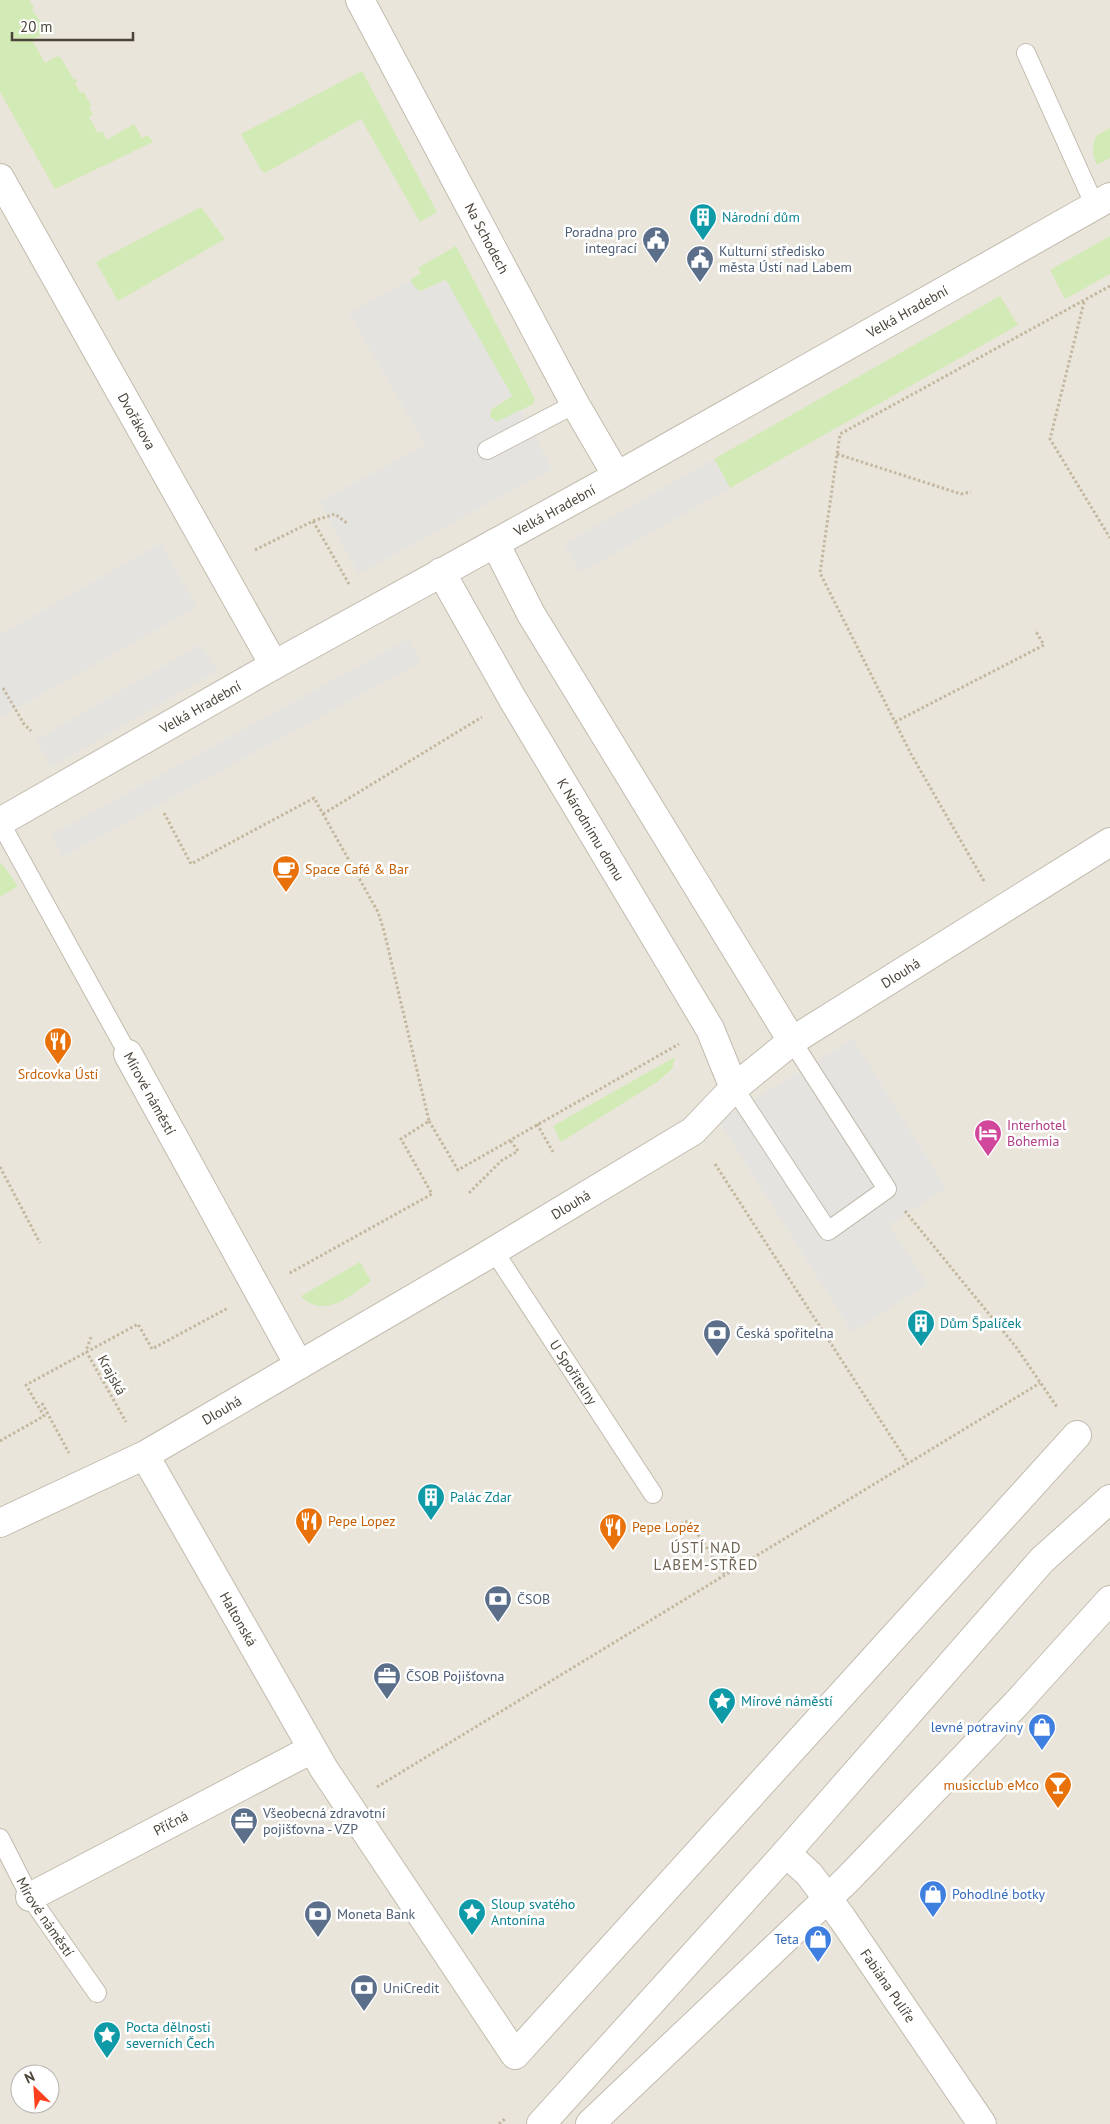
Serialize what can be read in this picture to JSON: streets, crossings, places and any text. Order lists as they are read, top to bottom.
{
  "streets": {
    "street": [
      "Na Schodech",
      "Velká Hradební",
      "Dvořákova",
      "K Národnímu domu",
      "Dlouhá",
      "Mírové náměstí",
      "Haltonská",
      "Příčná",
      "Fabiána Pulíře"
    ],
    "lane": ["U Spořitelny"],
    "path": ["Krajská"]
  },
  "crossings": [
    ["Na Schodech", "Velká Hradební"],
    ["Velká Hradební", "Dvořákova"],
    ["Velká Hradební", "K Národnímu domu"],
    ["Velká Hradební", "Mírové náměstí"],
    ["K Národnímu domu", "Dlouhá"],
    ["Dlouhá", "Mírové náměstí"],
    ["Dlouhá", "U Spořitelny"],
    ["Mírové náměstí", "Příčná"],
    ["Haltonská", "Příčná"]
  ],
  "districts": ["ÚSTÍ NAD LABEM-STŘED"],
  "places": {
    "building": ["Národní dům", "Dům Špalíček", "Palác Zdar"],
    "public building": ["Poradna pro integrací", "Kulturní středisko města Ústí nad Labem"],
    "cafe": ["Space Café & Bar"],
    "restaurant": ["Srdcovka Ústí", "Pepe Lopez", "Pepe Lopéz"],
    "hotel": ["Interhotel Bohemia"],
    "bank": [
      "Česká spořitelna",
      "ČSOB",
      "Moneta Bank",
      "UniCredit"
    ],
    "office": ["ČSOB Pojišťovna", "Všeobecná zdravotní pojišťovna - VZP"],
    "place": ["Mírové náměstí", "Sloup svatého Antonína", "Pocta dělnosti severních Čech"],
    "shop": ["levné potraviny", "Pohodlné botky", "Teta"],
    "bar": ["musicclub eMco"]
  },
  "scale_bar": "20 m",
  "north": "top left"
}
